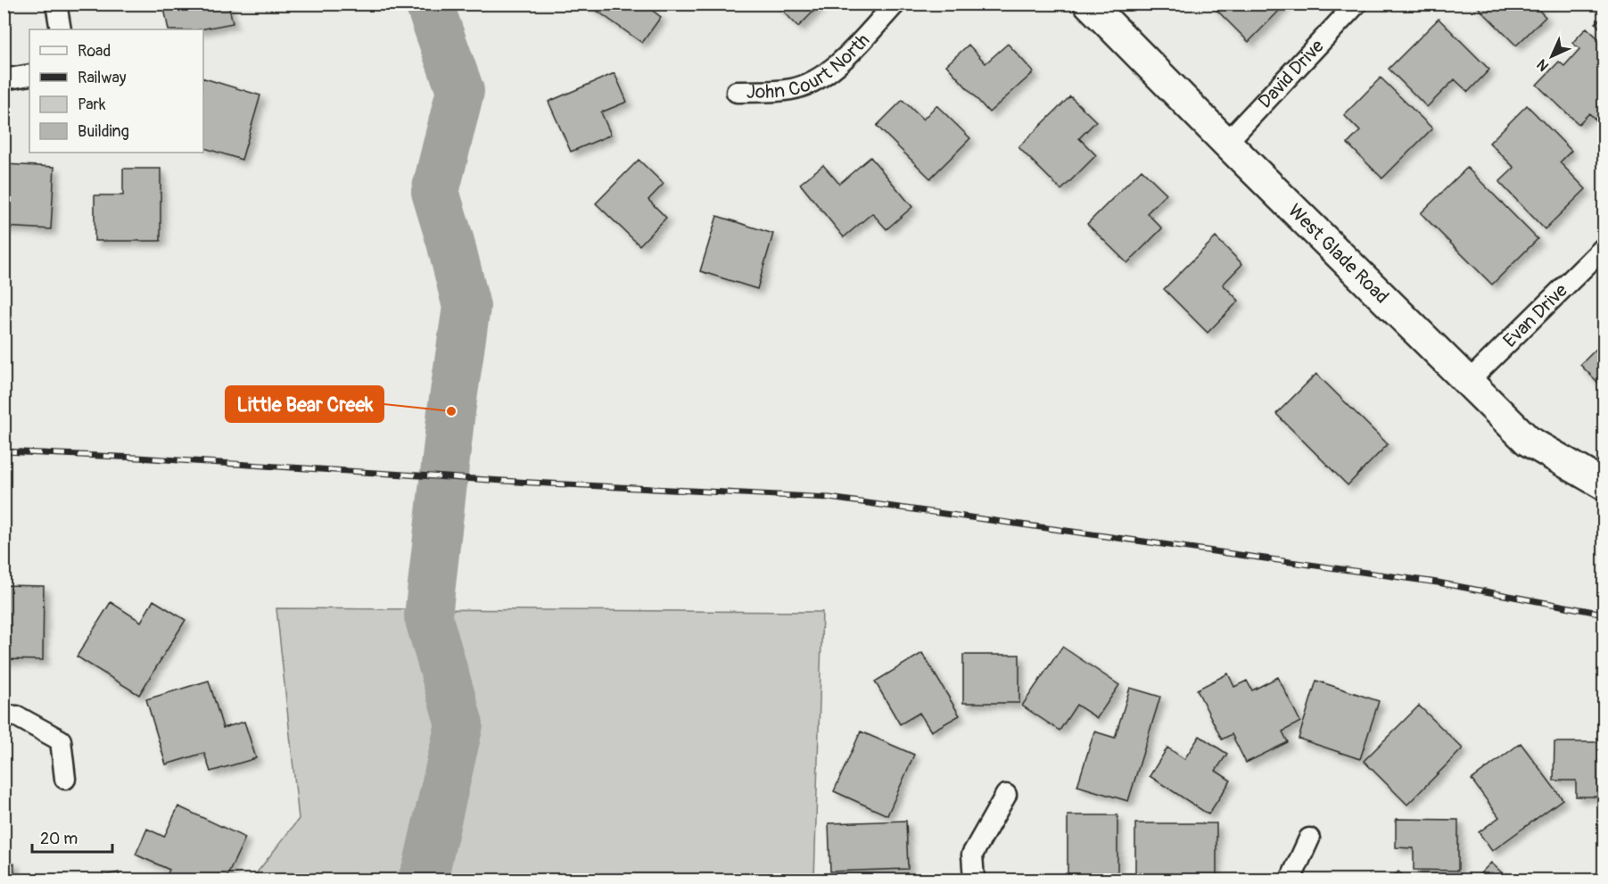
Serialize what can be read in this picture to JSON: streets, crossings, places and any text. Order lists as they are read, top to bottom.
{
  "streets": {
    "main road": ["West Glade Road"],
    "street": ["John Court North", "David Drive", "Evan Drive"]
  },
  "crossings": [
    ["David Drive", "West Glade Road"],
    ["West Glade Road", "Evan Drive"]
  ],
  "places": ["Little Bear Creek"],
  "legend": [
    "Road",
    "Railway",
    "Park",
    "Building"
  ],
  "scale_bar": "20 m",
  "north": "bottom left"
}
